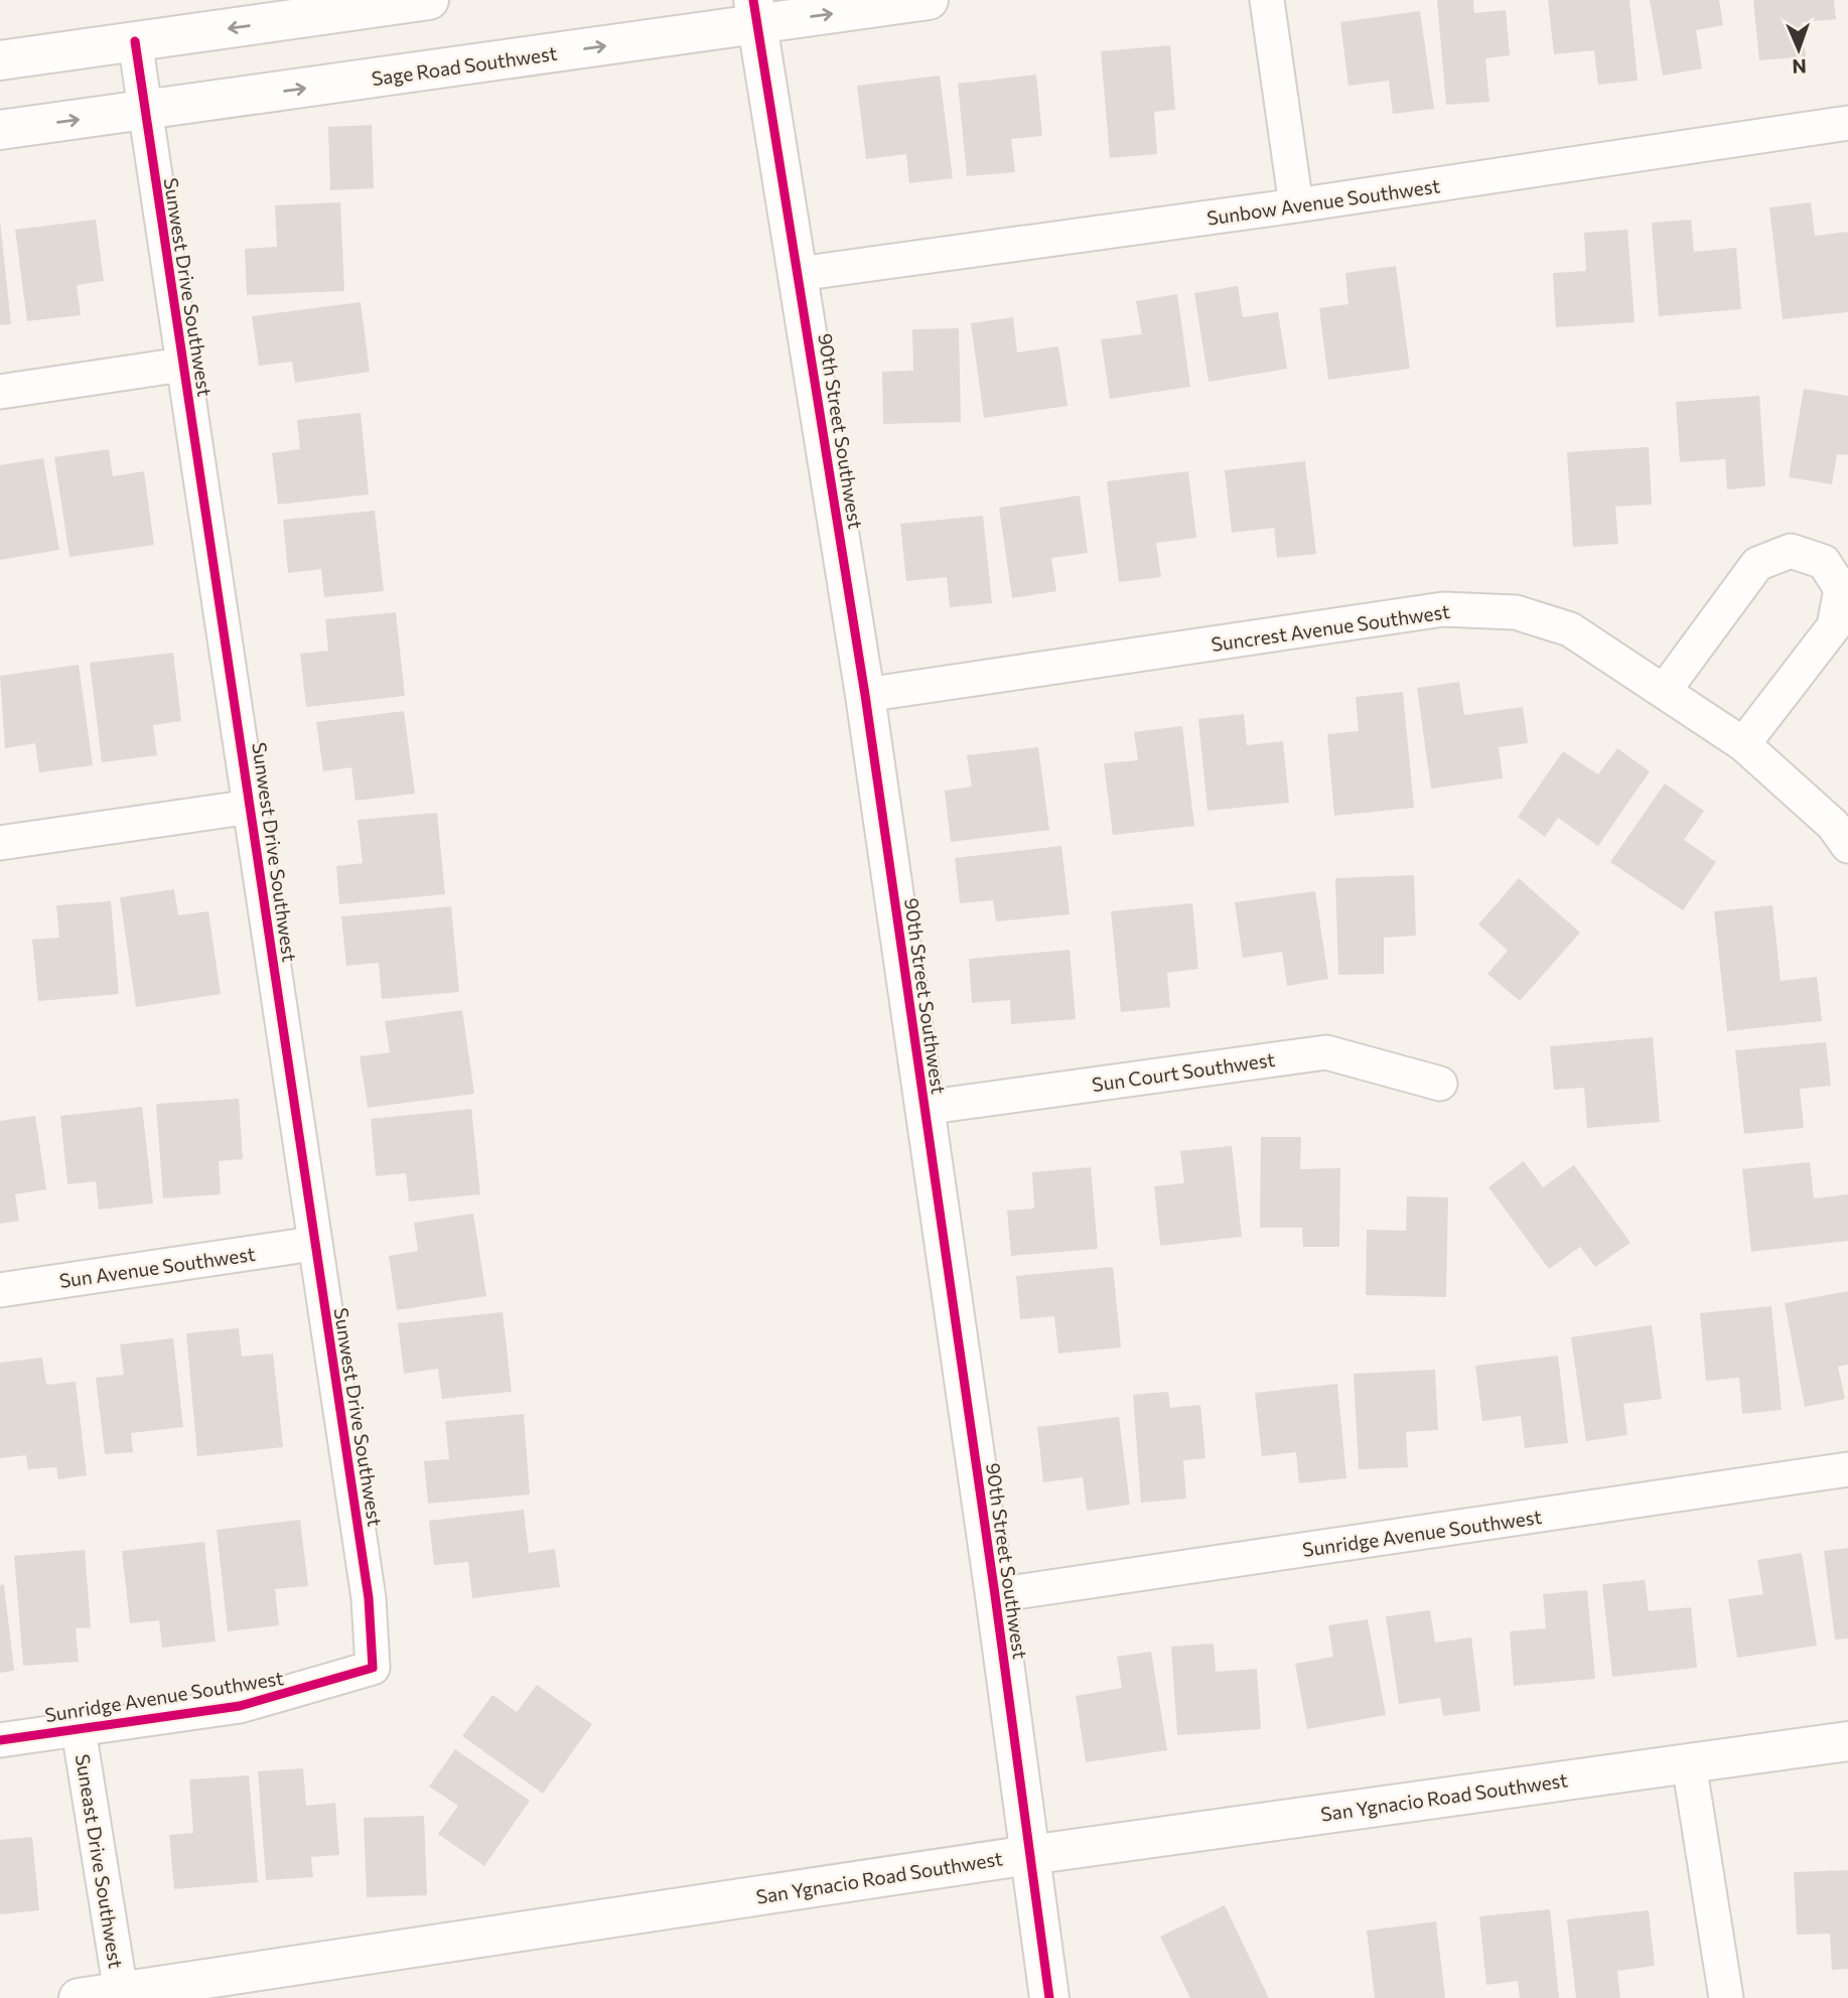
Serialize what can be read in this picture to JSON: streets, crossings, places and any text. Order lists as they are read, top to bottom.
{
  "streets": {
    "street": [
      "Sage Road Southwest",
      "Sunbow Avenue Southwest",
      "Sunwest Drive Southwest",
      "90th Street Southwest",
      "Suncrest Avenue Southwest",
      "Sun Court Southwest",
      "Sun Avenue Southwest",
      "Sunridge Avenue Southwest",
      "San Ygnacio Road Southwest",
      "Suneast Drive Southwest"
    ]
  },
  "crossings": [
    ["Sage Road Southwest", "Sunwest Drive Southwest"],
    ["Sage Road Southwest", "90th Street Southwest"],
    ["Sunbow Avenue Southwest", "90th Street Southwest"],
    ["Sunwest Drive Southwest", "Sun Avenue Southwest"],
    ["Sunwest Drive Southwest", "Sunridge Avenue Southwest"],
    ["90th Street Southwest", "Suncrest Avenue Southwest"],
    ["90th Street Southwest", "Sun Court Southwest"],
    ["90th Street Southwest", "Sunridge Avenue Southwest"],
    ["90th Street Southwest", "San Ygnacio Road Southwest"],
    ["Sunridge Avenue Southwest", "Suneast Drive Southwest"],
    ["San Ygnacio Road Southwest", "Suneast Drive Southwest"]
  ],
  "north": "bottom"
}
